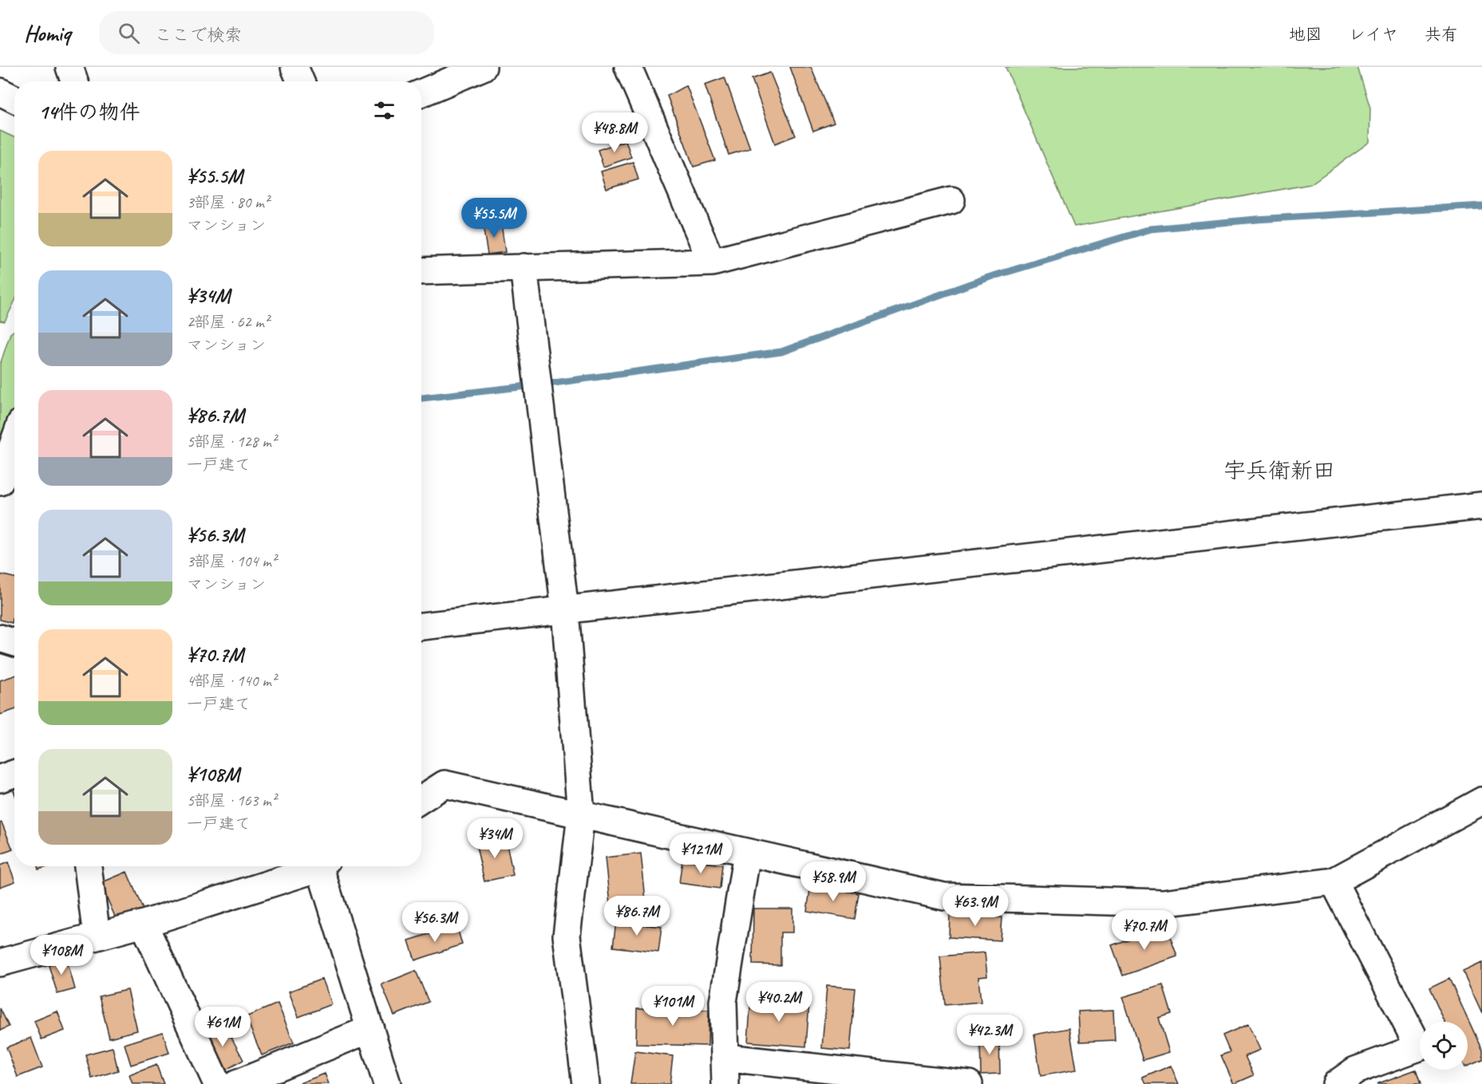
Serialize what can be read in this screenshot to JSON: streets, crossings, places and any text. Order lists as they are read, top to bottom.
{
  "districts": ["宇兵衛新田"],
  "page": {
    "header": "Homiq",
    "search": "ここで検索",
    "nav": ["地図", "レイヤ", "共有"],
    "heading": "14件の物件",
    "price": [
      "¥48.8M",
      "¥55.5M",
      "¥34M",
      "¥121M",
      "¥58.9M",
      "¥63.9M",
      "¥86.7M",
      "¥56.3M",
      "¥70.7M",
      "¥108M",
      "¥40.2M",
      "¥101M",
      "¥61M",
      "¥42.3M"
    ],
    "list": [
      {
        "name": "¥55.5M",
        "note": "3部屋 · 80 m² · マンション"
      },
      {
        "name": "¥34M",
        "note": "2部屋 · 62 m² · マンション"
      },
      {
        "name": "¥86.7M",
        "note": "5部屋 · 128 m² · 一戸建て"
      },
      {
        "name": "¥56.3M",
        "note": "3部屋 · 104 m² · マンション"
      },
      {
        "name": "¥70.7M",
        "note": "4部屋 · 140 m² · 一戸建て"
      },
      {
        "name": "¥108M",
        "note": "5部屋 · 163 m² · 一戸建て"
      }
    ]
  }
}
